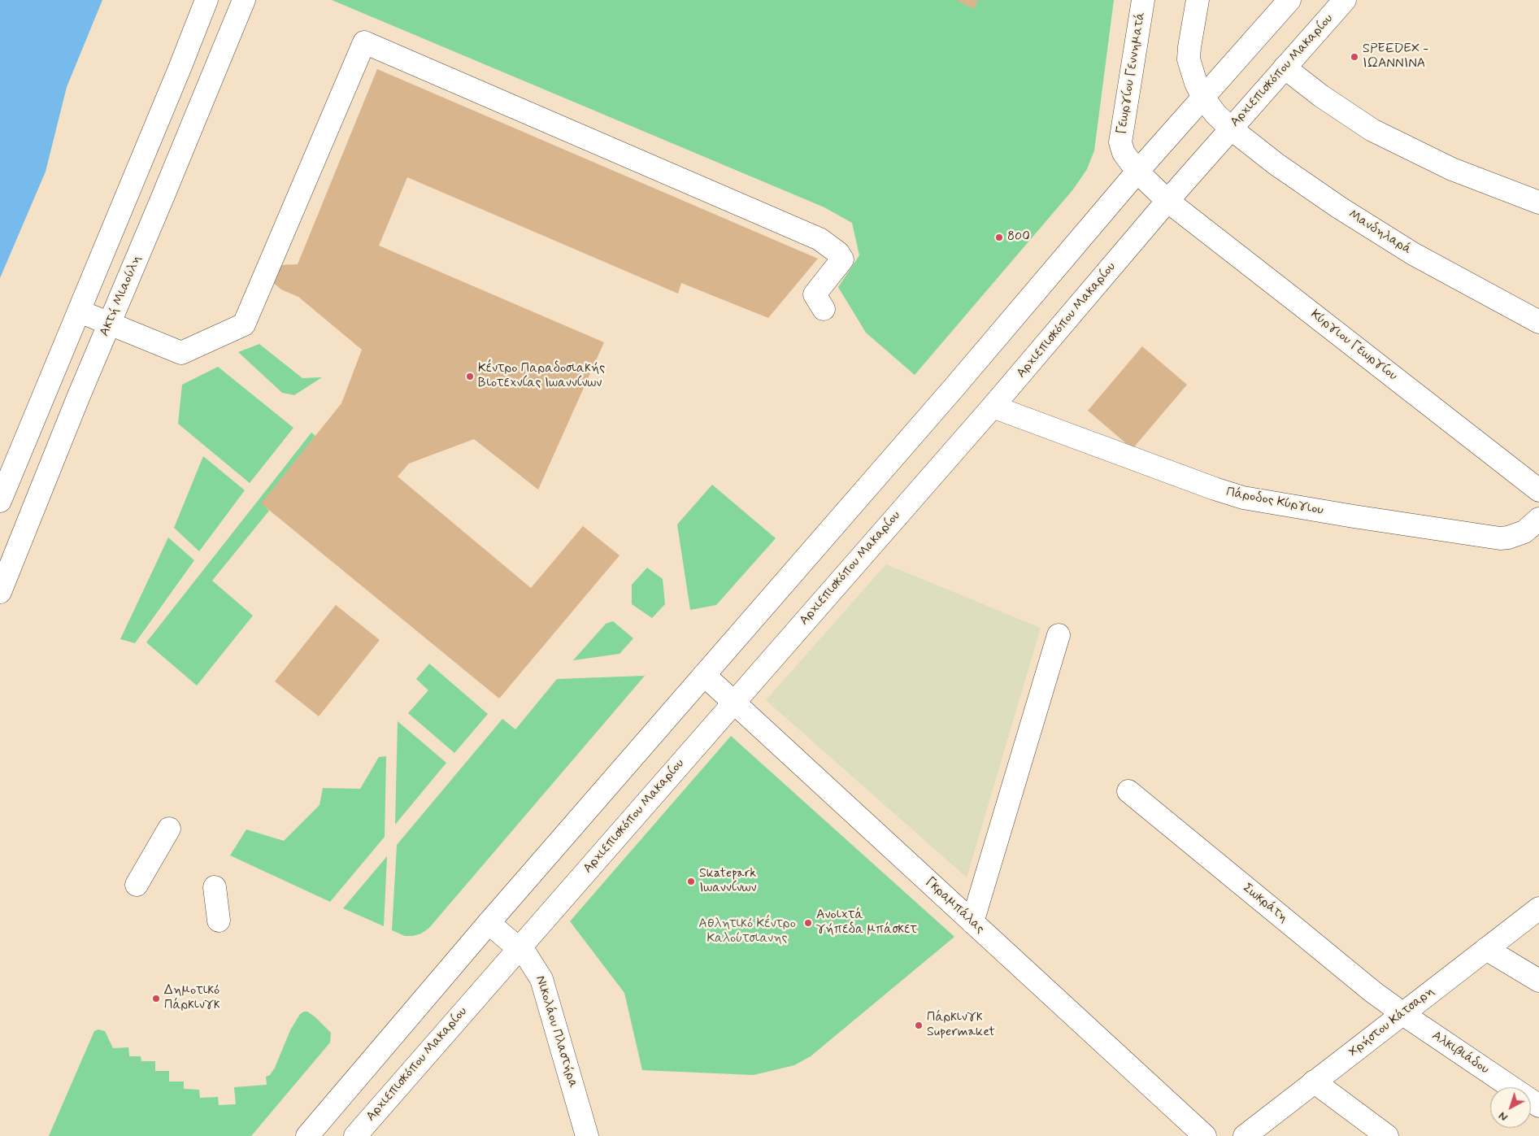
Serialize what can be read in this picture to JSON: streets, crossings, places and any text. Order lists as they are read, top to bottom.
{
  "streets": {
    "street": [
      "Αρχιεπισκόπου Μακαρίου",
      "Γεωργίου Γεννηματά",
      "Μανδηλαρά",
      "Ακτή Μιαούλη",
      "Κύργιου Γεωργίου",
      "Πάροδος Κύργιου",
      "Σωκράτη",
      "Γκραμπάλας",
      "Χρήστου Κάτσαρη",
      "Νικολάου Πλαστήρα",
      "Αλκιβιάδου"
    ]
  },
  "crossings": [
    ["Αρχιεπισκόπου Μακαρίου", "Γεωργίου Γεννηματά"],
    ["Αρχιεπισκόπου Μακαρίου", "Μανδηλαρά"],
    ["Αρχιεπισκόπου Μακαρίου", "Κύργιου Γεωργίου"],
    ["Αρχιεπισκόπου Μακαρίου", "Πάροδος Κύργιου"],
    ["Αρχιεπισκόπου Μακαρίου", "Γκραμπάλας"],
    ["Αρχιεπισκόπου Μακαρίου", "Νικολάου Πλαστήρα"],
    ["Γεωργίου Γεννηματά", "Κύργιου Γεωργίου"],
    ["Σωκράτη", "Χρήστου Κάτσαρη"],
    ["Σωκράτη", "Αλκιβιάδου"],
    ["Χρήστου Κάτσαρη", "Αλκιβιάδου"]
  ],
  "parks": ["Αθλητικό Κέντρο Καλούτσιανης"],
  "places": [
    "SPEEDEX - ΙΩΑΝΝΙΝΑ",
    "800",
    "Κέντρο Παραδοσιακής Βιοτεχνίας Ιωαννίνων",
    "Skatepark Ιωαννίνων",
    "Ανοιχτά γήπεδα μπάσκετ",
    "Δημοτικό Πάρκινγκ",
    "Πάρκινγκ Supermaket"
  ],
  "north": "bottom left"
}
